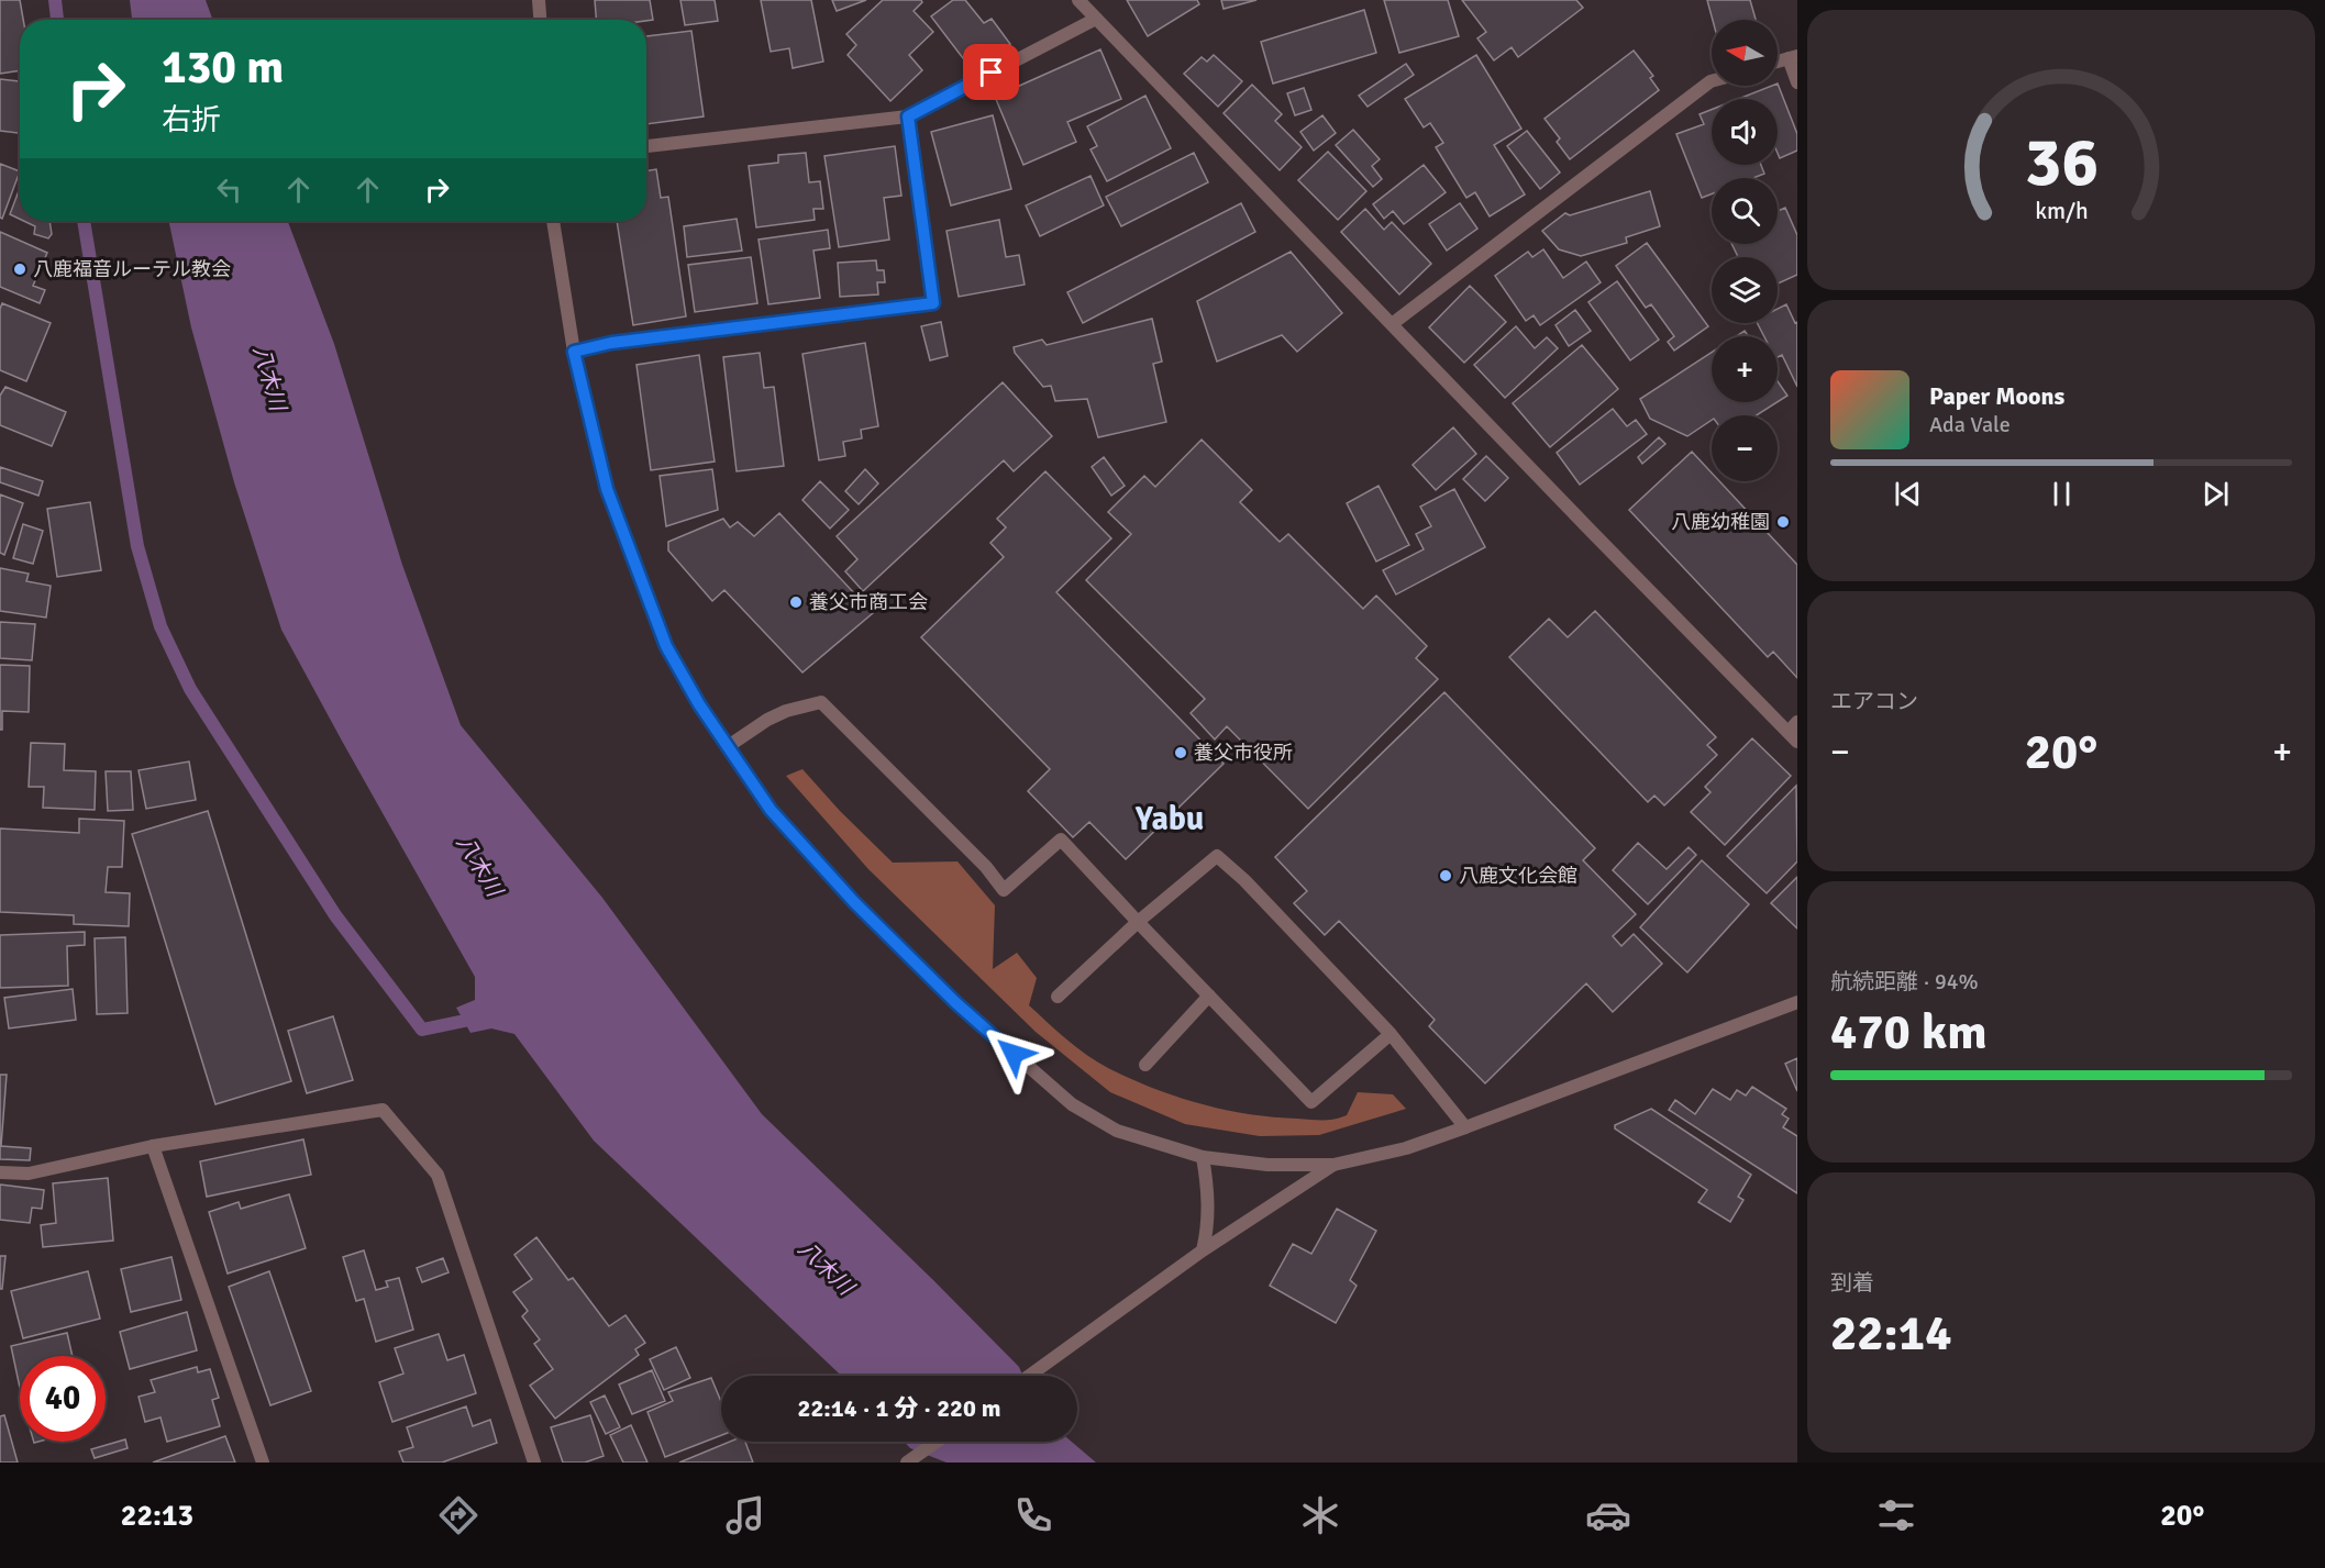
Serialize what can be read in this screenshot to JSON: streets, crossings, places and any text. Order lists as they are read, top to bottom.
{
  "districts": ["Yabu"],
  "water": ["八木川"],
  "places": [
    "八鹿福音ルーテル教会",
    "八鹿幼稚園",
    "養父市商工会",
    "養父市役所",
    "八鹿文化会館"
  ],
  "north": "left",
  "page": {
    "map_buttons": ["+", "−"],
    "turn": ["130 m", "右折"],
    "song": ["Paper Moons", "Ada Vale"],
    "tile": [
      "エアコン",
      ["航続距離 · 94%", "470 km"],
      ["到着", "22:14"]
    ],
    "heat": ["−", "20°", "+"],
    "limit": "40",
    "trip": "22:14 · 1 分 · 220 m",
    "tabs": ["22:13", "20°"],
    "gauge": ["36", "km/h"]
  }
}
